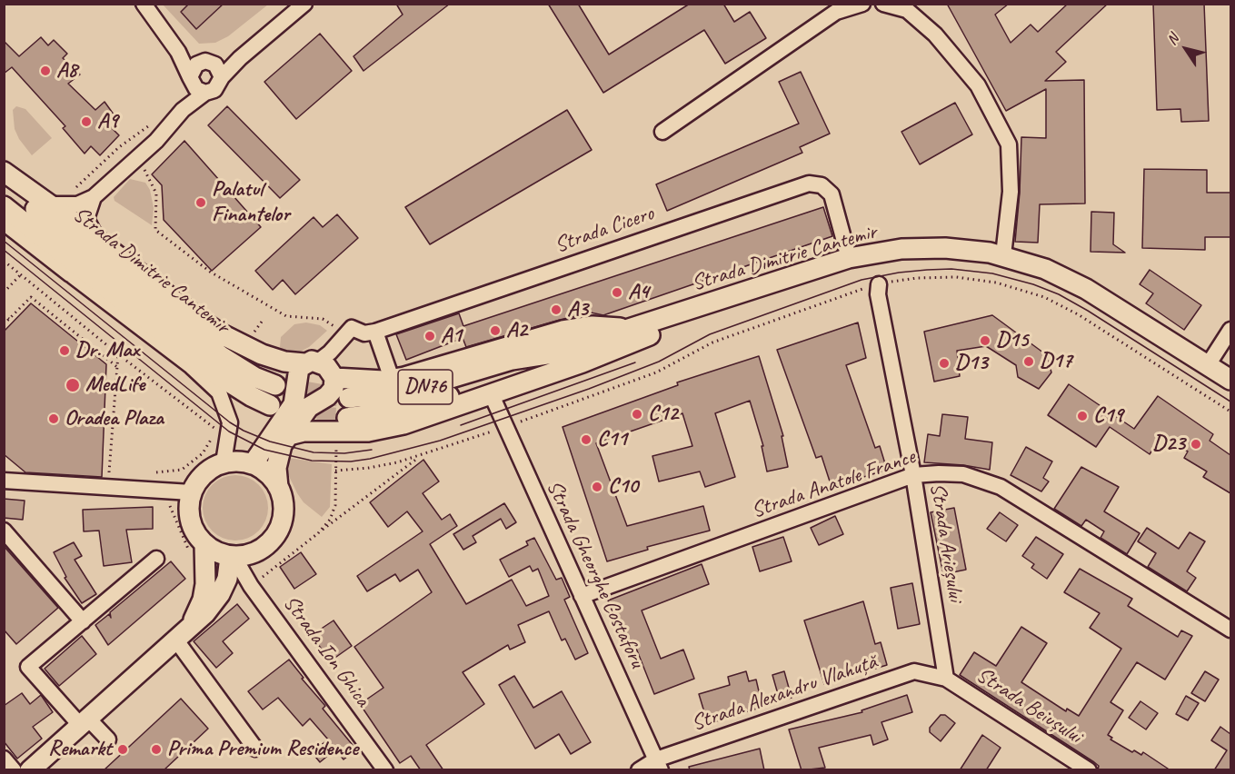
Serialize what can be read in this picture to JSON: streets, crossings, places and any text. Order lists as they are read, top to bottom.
{
  "streets": {
    "main road": ["Strada Dimitrie Cantemir", "DN76"],
    "street": [
      "Strada Cicero",
      "Strada Anatole France",
      "Strada Arieșului",
      "Strada Gheorghe Costaforu",
      "Strada Ion Ghica",
      "Strada Alexandru Vlahuță",
      "Strada Beiușului"
    ]
  },
  "crossings": [
    ["Strada Cicero", "Strada Dimitrie Cantemir"],
    ["Strada Anatole France", "Strada Arieșului"],
    ["Strada Anatole France", "Strada Gheorghe Costaforu"],
    ["Strada Arieșului", "Strada Alexandru Vlahuță"],
    ["Strada Arieșului", "Strada Beiușului"],
    ["Strada Gheorghe Costaforu", "Strada Alexandru Vlahuță"],
    ["Strada Alexandru Vlahuță", "Strada Beiușului"]
  ],
  "places": [
    "A8",
    "A9",
    "Palatul Finantelor",
    "A4",
    "A3",
    "A2",
    "A1",
    "D15",
    "Dr. Max",
    "D17",
    "D13",
    "MedLife",
    "C12",
    "C19",
    "Oradea Plaza",
    "C11",
    "D23",
    "C10",
    "Remarkt",
    "Prima Premium Residence"
  ],
  "north": "top left"
}
